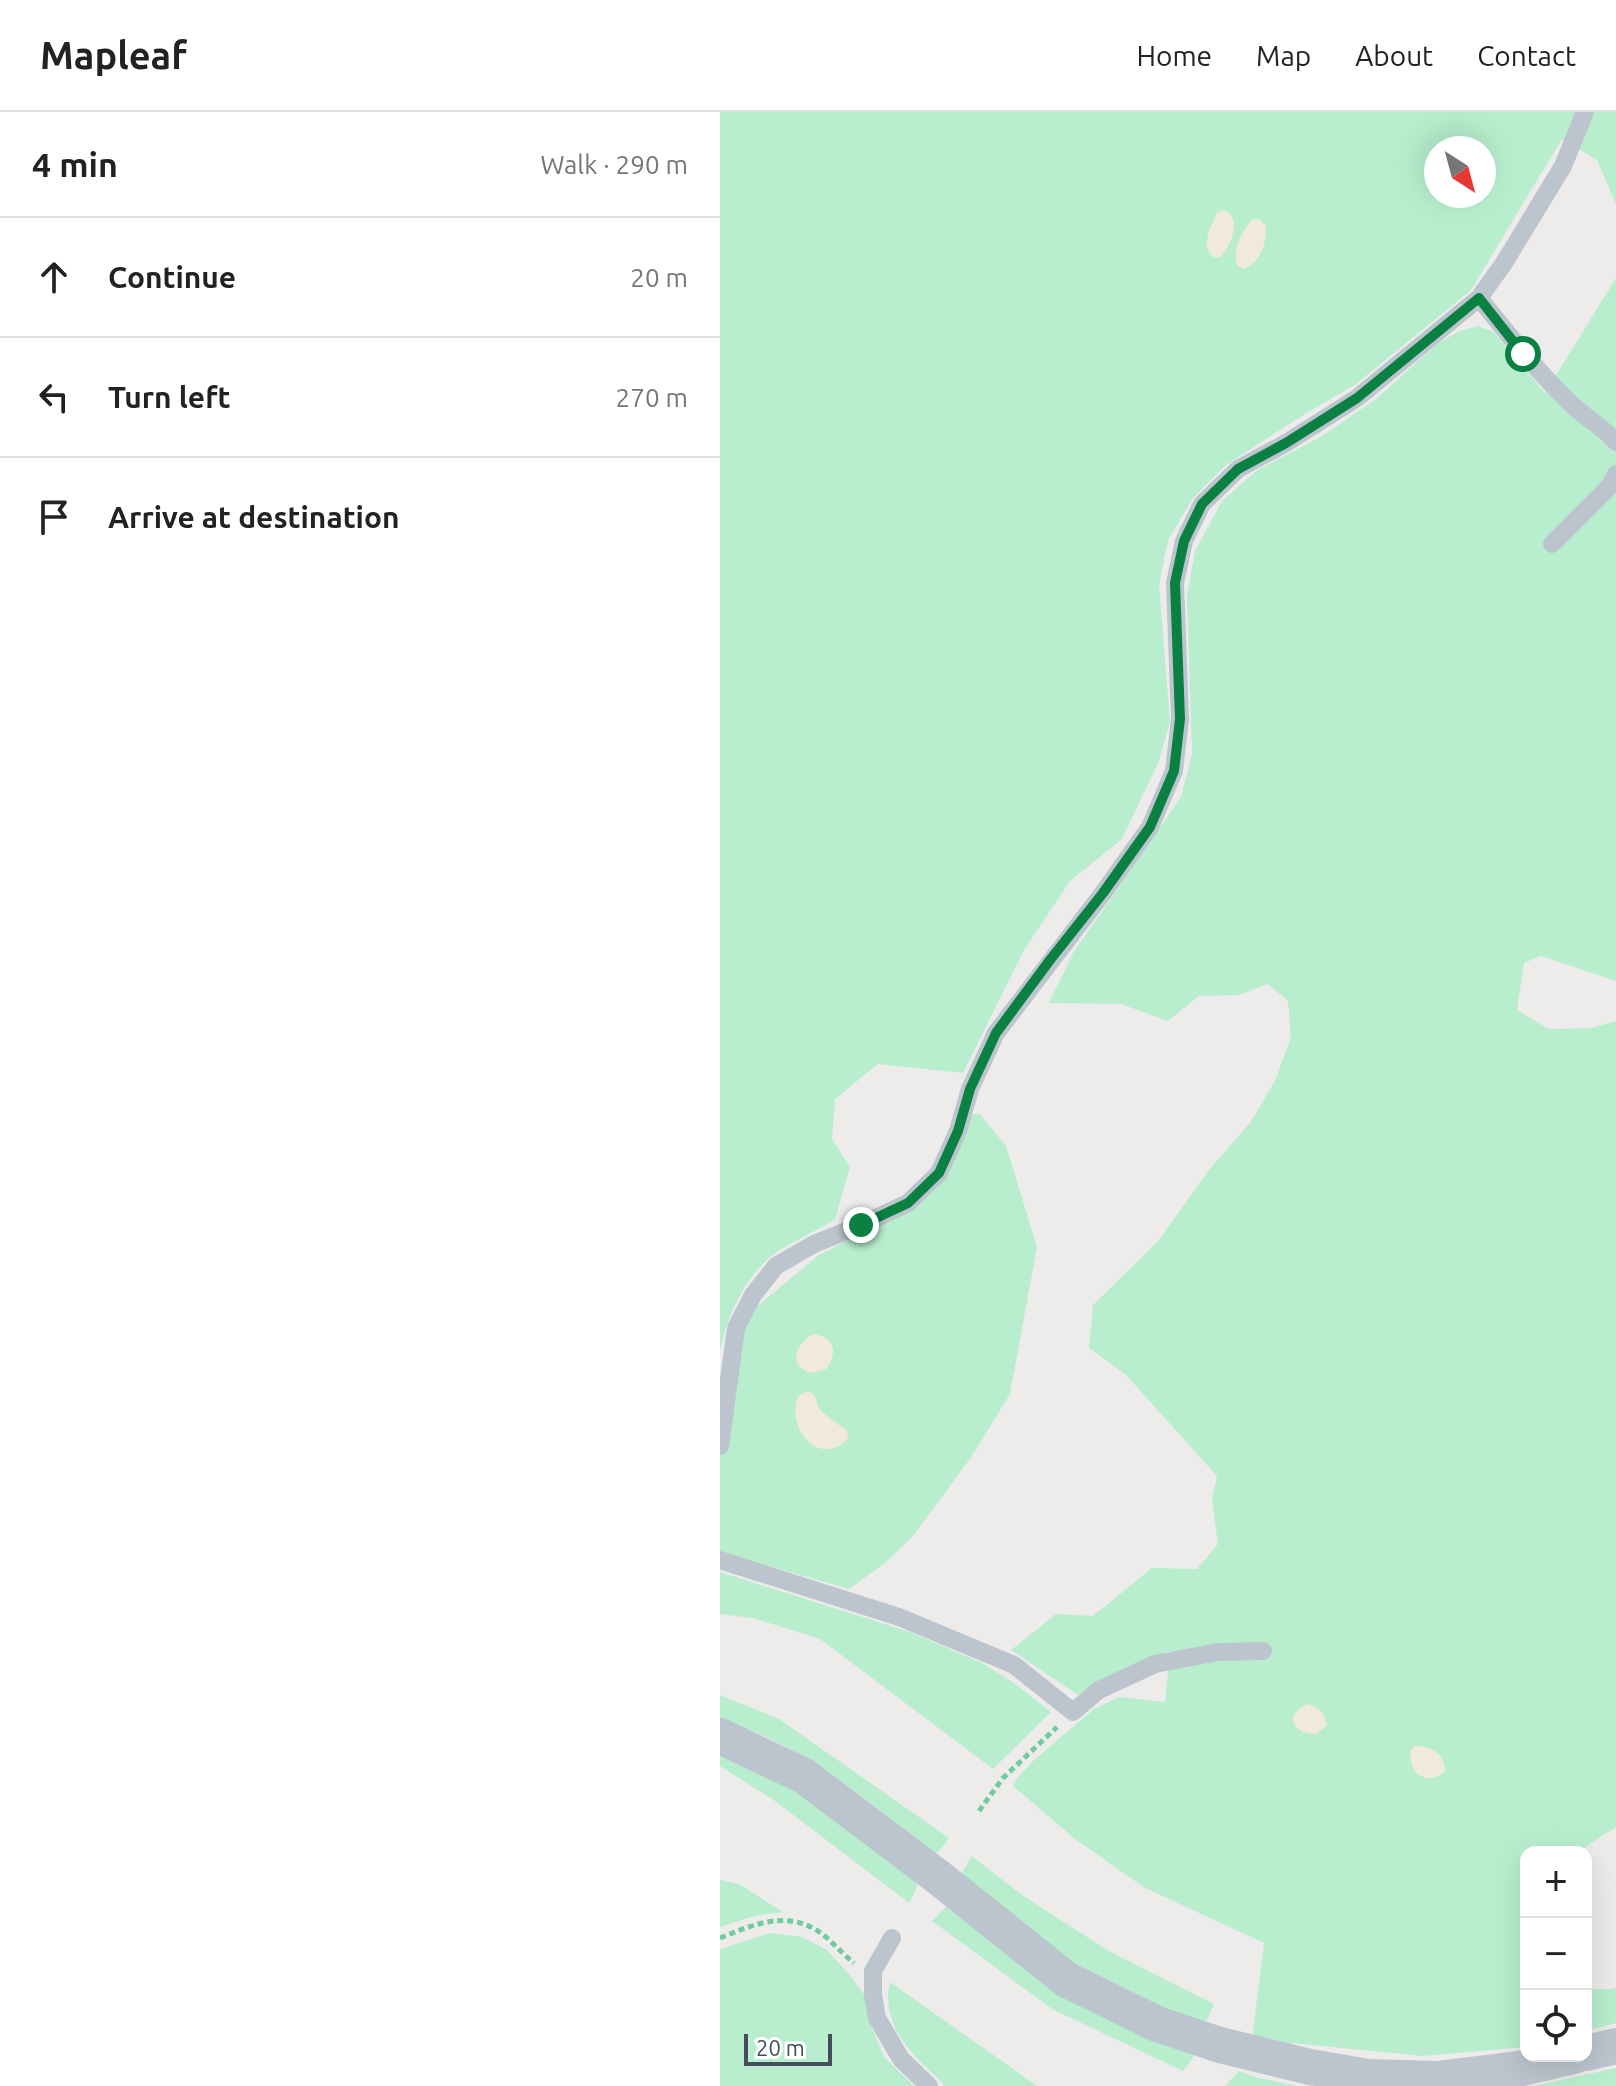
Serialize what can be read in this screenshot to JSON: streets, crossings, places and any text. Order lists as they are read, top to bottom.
{
  "scale_bar": "20 m",
  "north": "bottom right",
  "page": {
    "header": "Mapleaf",
    "nav": [
      "Home",
      "Map",
      "About",
      "Contact"
    ],
    "heading": ["4 min", "Walk · 290 m"],
    "list": [
      ["Continue", "20 m"],
      ["Turn left", "270 m"],
      "Arrive at destination"
    ],
    "map_buttons": ["+", "−"],
    "scale": "20 m"
  }
}
